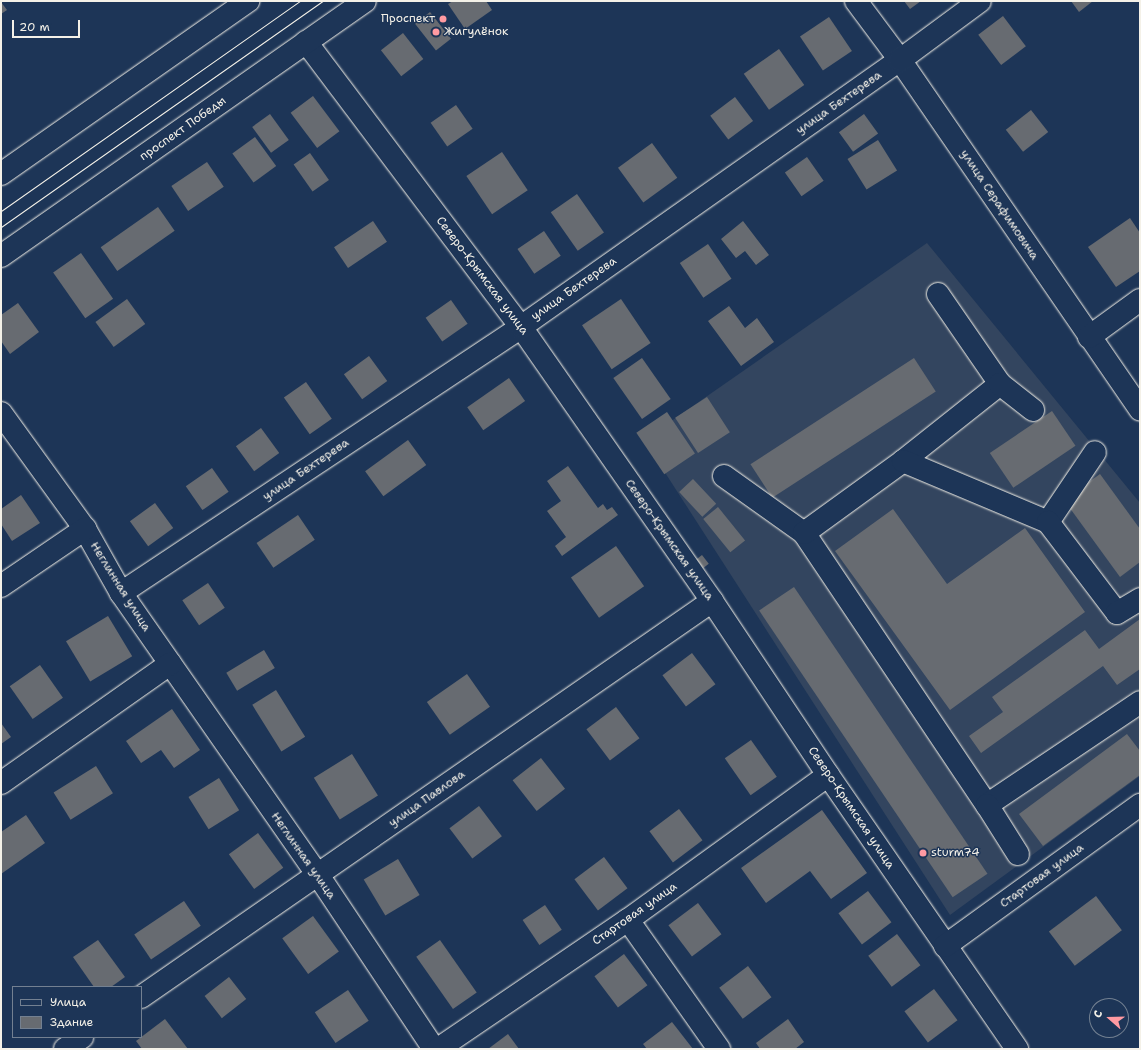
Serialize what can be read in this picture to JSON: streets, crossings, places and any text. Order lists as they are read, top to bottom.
{
  "streets": {
    "street": [
      "улица Бехтерева",
      "проспект Победы",
      "улица Серафимовича",
      "Северо-Крымская улица",
      "Неглинная улица",
      "улица Павлова",
      "Стартовая улица"
    ]
  },
  "crossings": [
    ["улица Бехтерева", "улица Серафимовича"],
    ["улица Бехтерева", "Северо-Крымская улица"],
    ["улица Бехтерева", "Неглинная улица"],
    ["проспект Победы", "Северо-Крымская улица"],
    ["Северо-Крымская улица", "улица Павлова"],
    ["Северо-Крымская улица", "Стартовая улица"],
    ["Неглинная улица", "улица Павлова"]
  ],
  "places": ["Проспект", "Жигулёнок", "sturm74"],
  "legend": ["Улица", "Здание"],
  "scale_bar": "20 m",
  "north": "left"
}
